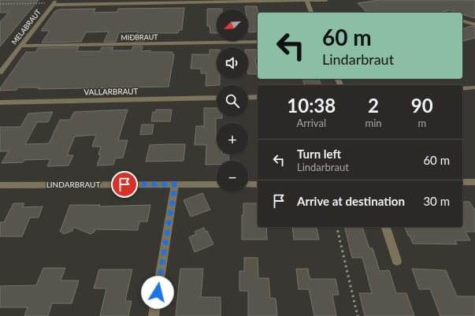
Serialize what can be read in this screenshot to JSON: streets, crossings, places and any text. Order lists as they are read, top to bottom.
{
  "streets": {
    "street": [
      "MELABRAUT",
      "MIÐBRAUT",
      "VALLARBRAUT",
      "LINDARBRAUT"
    ]
  },
  "crossings": [
    ["MELABRAUT", "MIÐBRAUT"]
  ],
  "north": "bottom left",
  "page": {
    "map_buttons": ["+", "−"],
    "turn": ["60 m", "Lindarbraut"],
    "eta": [
      "10:38",
      "Arrival",
      "2",
      "min",
      "90",
      "m"
    ],
    "list": [
      {
        "name": "Turn left",
        "note": "Lindarbraut",
        "value": "60 m"
      },
      {
        "name": "Arrive at destination",
        "value": "30 m"
      }
    ]
  }
}
